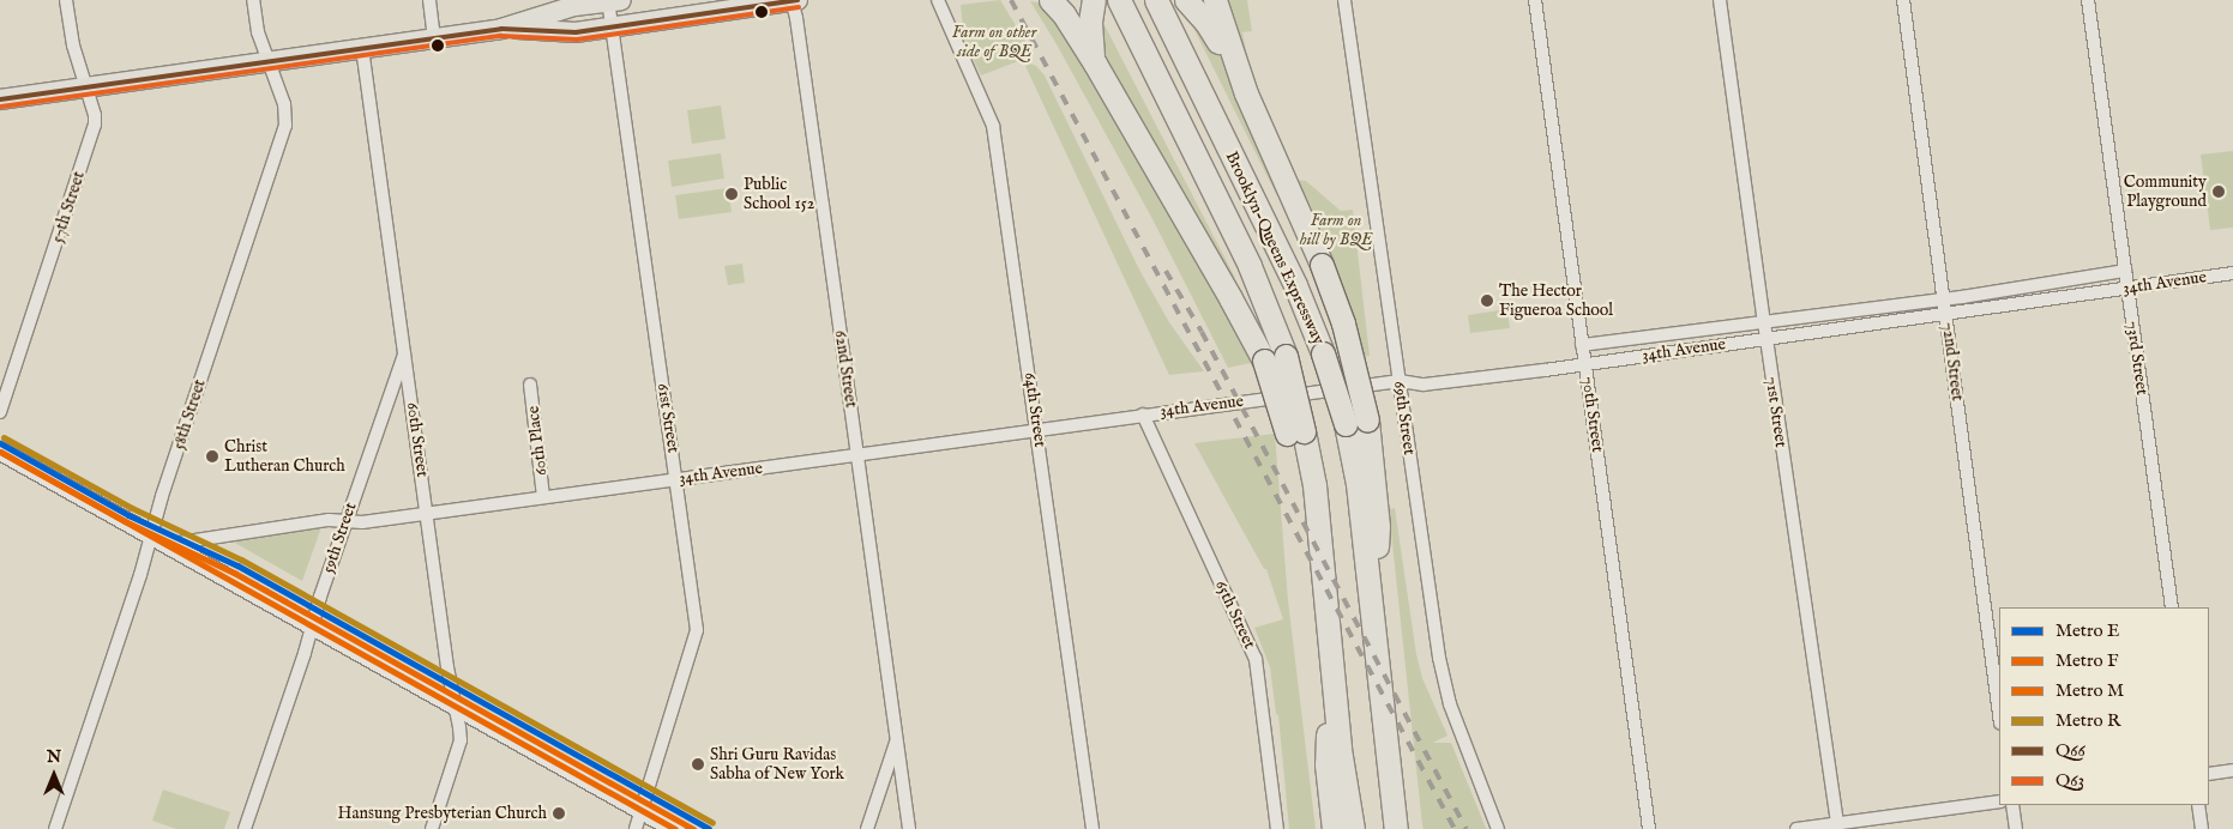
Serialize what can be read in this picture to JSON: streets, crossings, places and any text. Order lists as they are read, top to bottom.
{
  "streets": {
    "highway": ["Brooklyn-Queens Expressway"],
    "street": [
      "57th Street",
      "34th Avenue",
      "73rd Street",
      "72nd Street",
      "62nd Street",
      "64th Street",
      "71st Street",
      "58th Street",
      "70th Street",
      "61st Street",
      "69th Street",
      "60th Street",
      "60th Place",
      "59th Street",
      "65th Street"
    ]
  },
  "crossings": [
    ["34th Avenue", "73rd Street"],
    ["34th Avenue", "72nd Street"],
    ["34th Avenue", "62nd Street"],
    ["34th Avenue", "64th Street"],
    ["34th Avenue", "71st Street"],
    ["34th Avenue", "70th Street"],
    ["34th Avenue", "61st Street"],
    ["34th Avenue", "69th Street"],
    ["34th Avenue", "60th Street"],
    ["34th Avenue", "60th Place"],
    ["34th Avenue", "59th Street"],
    ["34th Avenue", "65th Street"],
    ["60th Street", "59th Street"]
  ],
  "parks": ["Farm on other side of BQE", "Farm on hill by BQE"],
  "places": [
    "Community Playground",
    "Public School 152",
    "The Hector Figueroa School",
    "Christ Lutheran Church",
    "Shri Guru Ravidas Sabha of New York",
    "Hansung Presbyterian Church"
  ],
  "lines": [
    "transit line Q66",
    "transit line Q63",
    "metro line R",
    "metro line E",
    "metro line F",
    "metro line M"
  ],
  "legend": [
    "Metro E",
    "Metro F",
    "Metro M",
    "Metro R",
    "Q66",
    "Q63"
  ],
  "north": "top"
}
